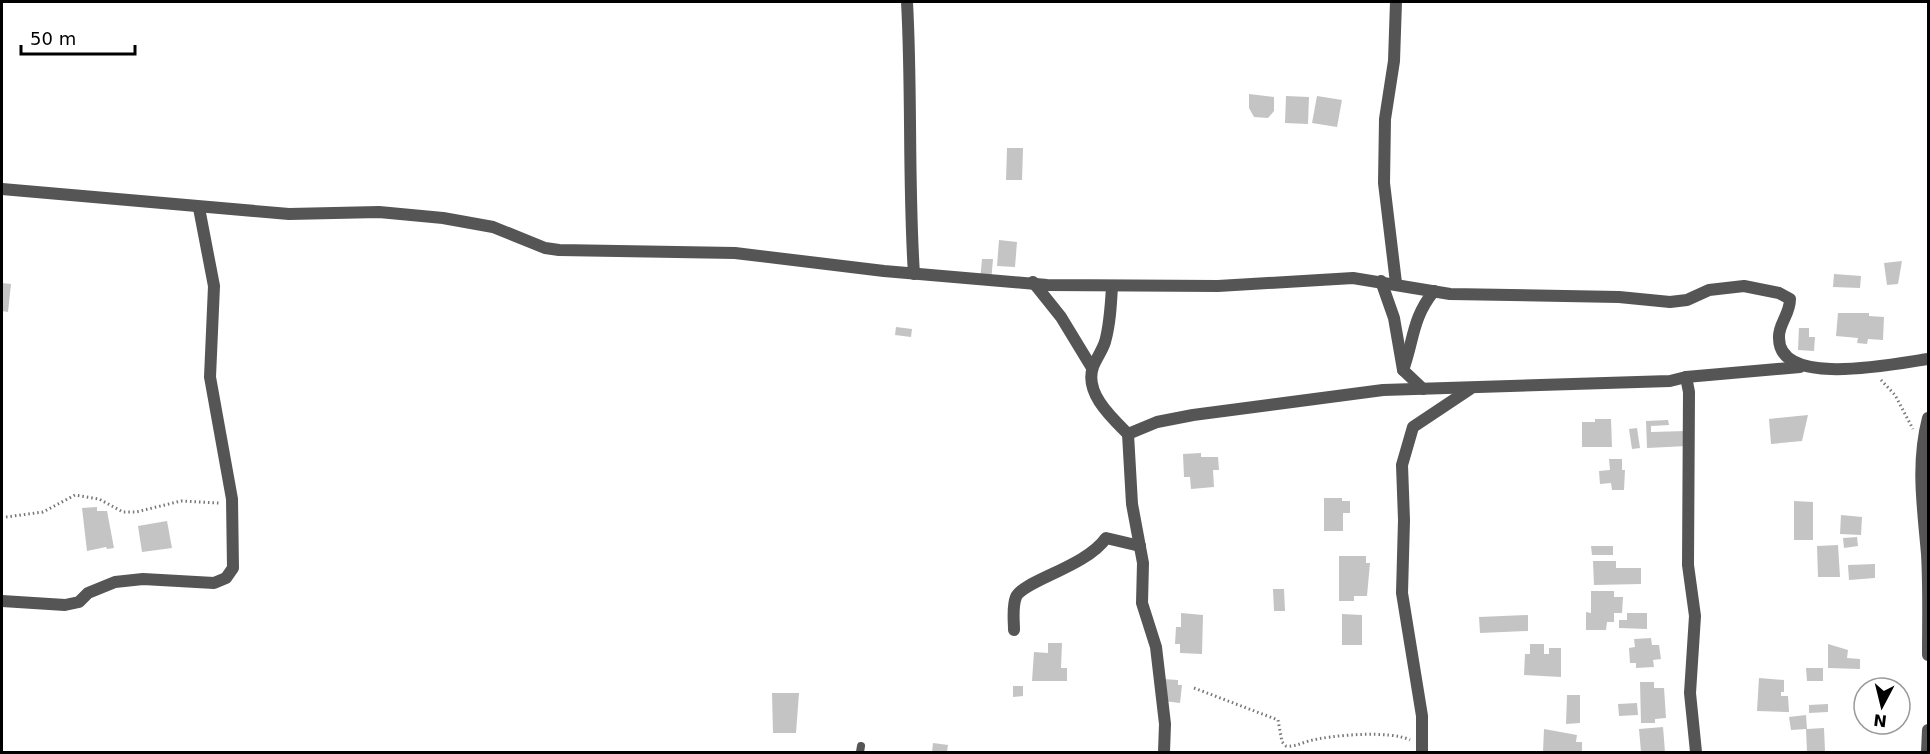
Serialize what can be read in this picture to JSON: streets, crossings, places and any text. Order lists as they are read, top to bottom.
{
  "scale_bar": "50 m",
  "north": "bottom"
}
